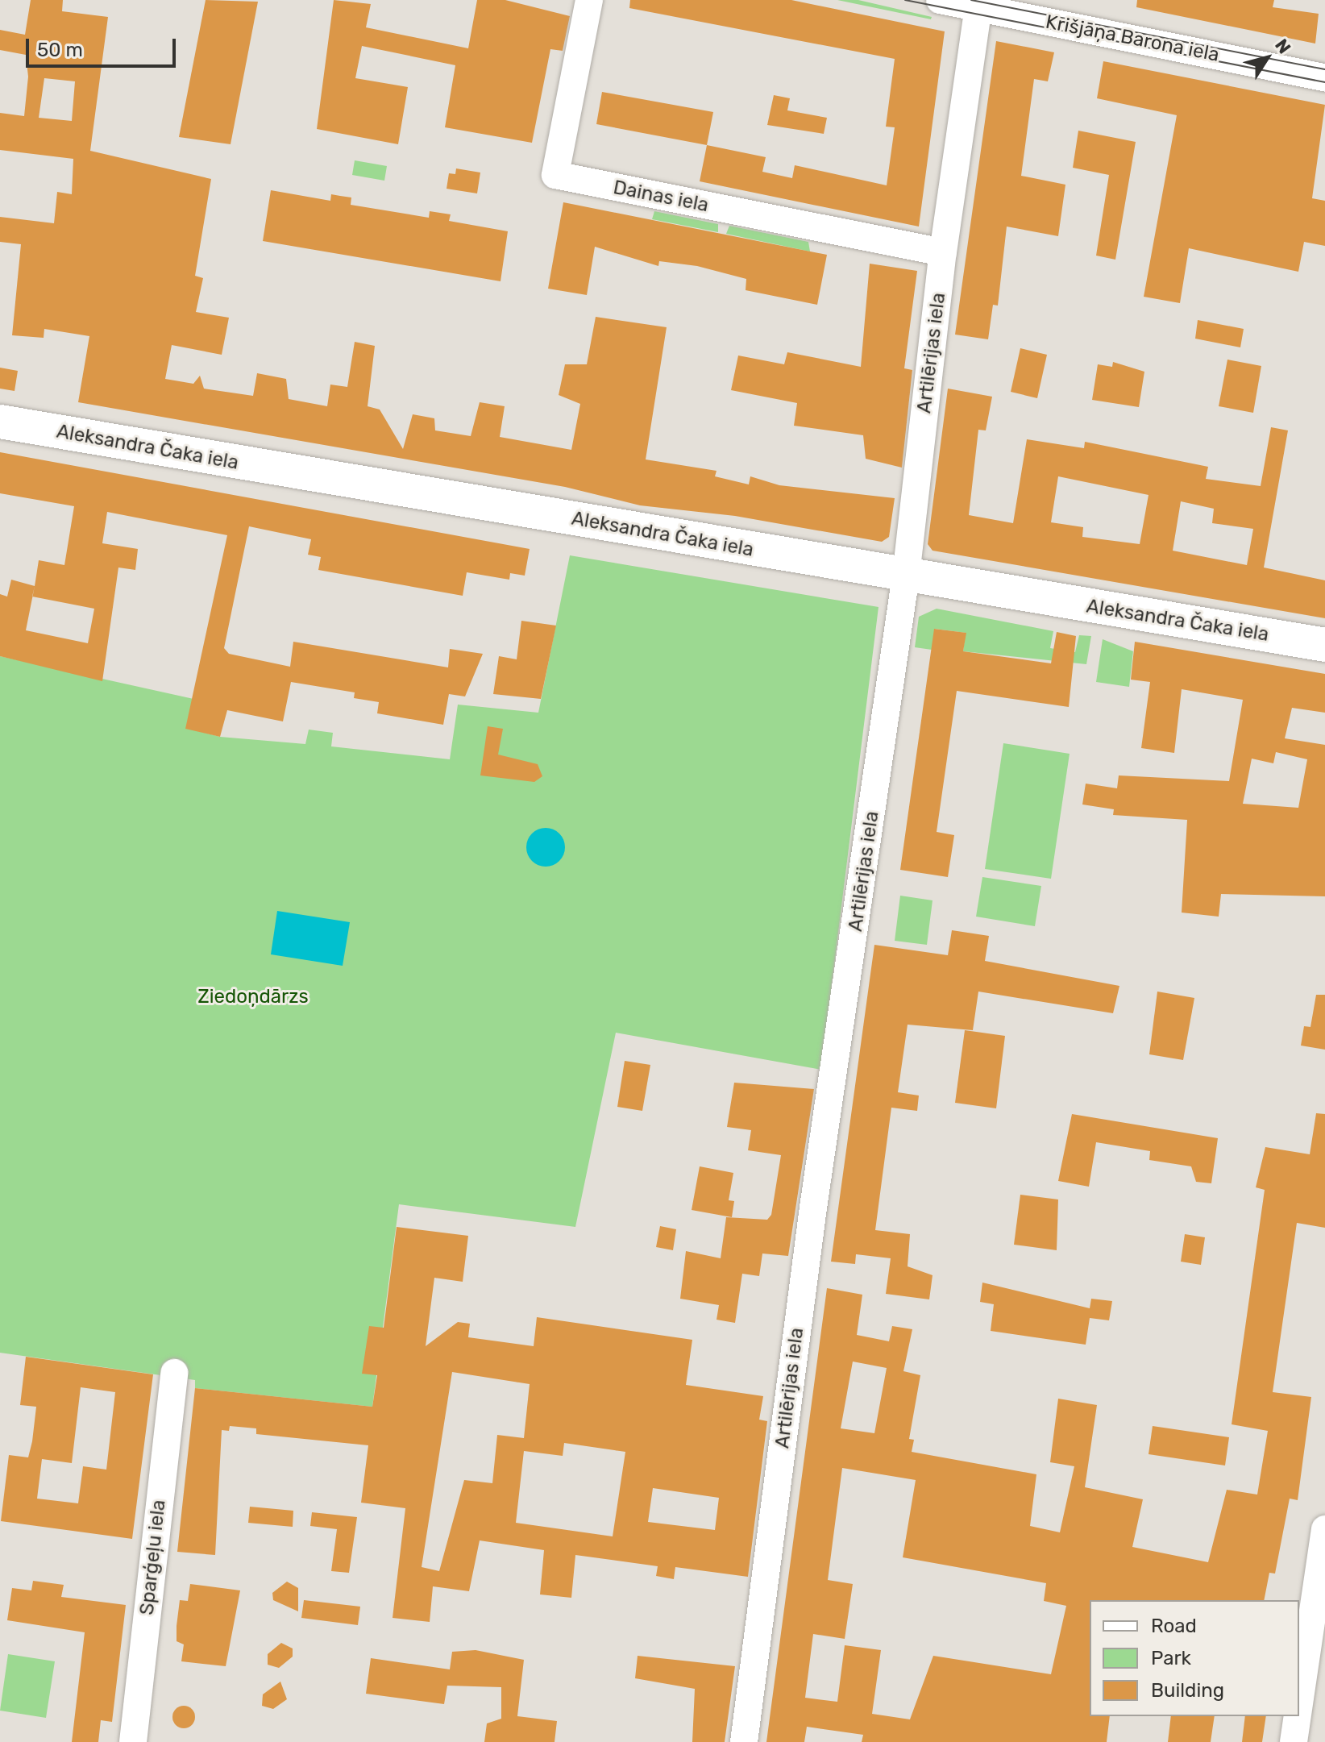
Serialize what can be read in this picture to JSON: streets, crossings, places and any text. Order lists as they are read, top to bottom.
{
  "streets": {
    "main road": ["Aleksandra Čaka iela"],
    "street": [
      "Krišjāņa Barona iela",
      "Dainas iela",
      "Artilērijas iela",
      "Sparģeļu iela"
    ]
  },
  "crossings": [
    ["Krišjāņa Barona iela", "Artilērijas iela"],
    ["Dainas iela", "Artilērijas iela"],
    ["Artilērijas iela", "Aleksandra Čaka iela"]
  ],
  "parks": ["Ziedoņdārzs"],
  "legend": ["Road", "Park", "Building"],
  "scale_bar": "50 m",
  "north": "top right"
}
